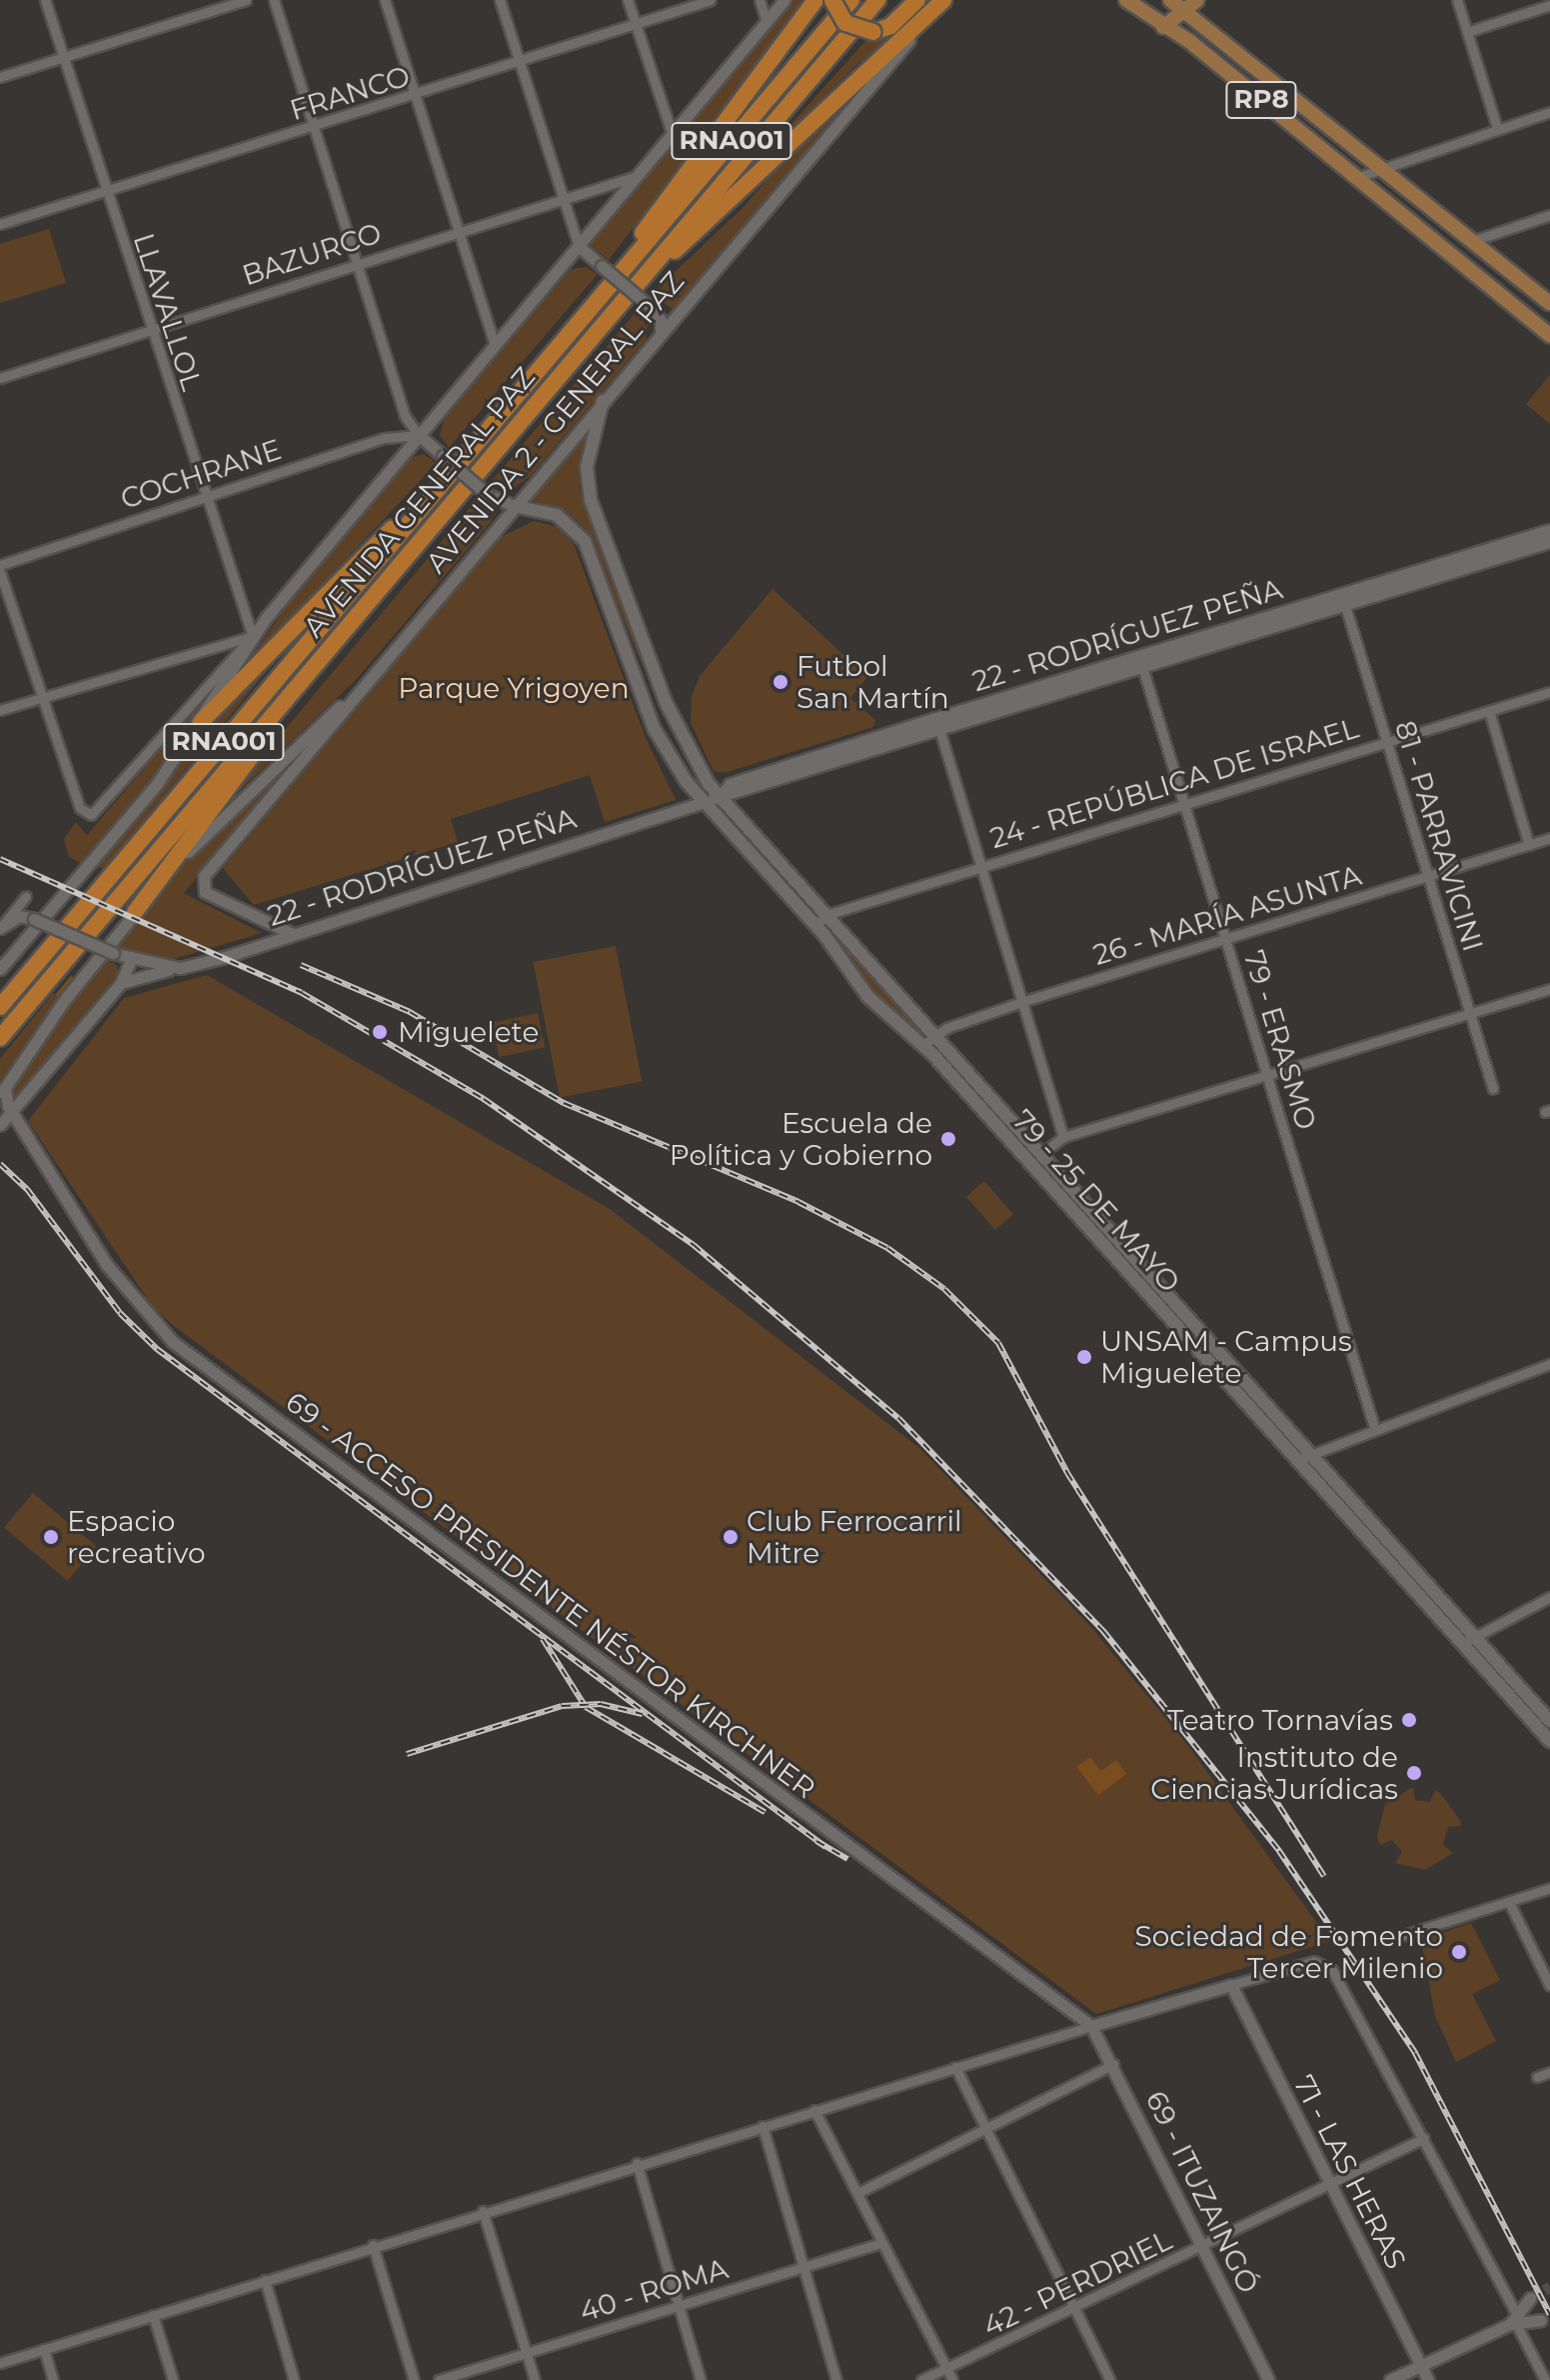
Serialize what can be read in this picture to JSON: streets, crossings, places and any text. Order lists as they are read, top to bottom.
{
  "streets": {
    "highway": ["RNA001", "AVENIDA GENERAL PAZ"],
    "main road": ["RP8", "22 - RODRÍGUEZ PEÑA", "79 - 25 DE MAYO"],
    "street": [
      "FRANCO",
      "BAZURCO",
      "LLAVALLOL",
      "AVENIDA 2 - GENERAL PAZ",
      "COCHRANE",
      "24 - REPÚBLICA DE ISRAEL",
      "81 - PARRAVICINI",
      "26 - MARÍA ASUNTA",
      "79 - ERASMO",
      "69 - ACCESO PRESIDENTE NÉSTOR KIRCHNER",
      "71 - LAS HERAS",
      "69 - ITUZAINGÓ",
      "42 - PERDRIEL",
      "40 - ROMA"
    ]
  },
  "crossings": [
    ["FRANCO", "LLAVALLOL"],
    ["BAZURCO", "LLAVALLOL"],
    ["BAZURCO", "AVENIDA GENERAL PAZ"],
    ["LLAVALLOL", "COCHRANE"],
    ["LLAVALLOL", "AVENIDA GENERAL PAZ"],
    ["AVENIDA 2 - GENERAL PAZ", "22 - RODRÍGUEZ PEÑA"],
    ["AVENIDA 2 - GENERAL PAZ", "79 - 25 DE MAYO"],
    ["COCHRANE", "AVENIDA GENERAL PAZ"],
    ["22 - RODRÍGUEZ PEÑA", "81 - PARRAVICINI"],
    ["22 - RODRÍGUEZ PEÑA", "79 - ERASMO"],
    ["22 - RODRÍGUEZ PEÑA", "79 - 25 DE MAYO"],
    ["24 - REPÚBLICA DE ISRAEL", "81 - PARRAVICINI"],
    ["24 - REPÚBLICA DE ISRAEL", "79 - ERASMO"],
    ["24 - REPÚBLICA DE ISRAEL", "79 - 25 DE MAYO"],
    ["81 - PARRAVICINI", "26 - MARÍA ASUNTA"],
    ["26 - MARÍA ASUNTA", "79 - ERASMO"],
    ["26 - MARÍA ASUNTA", "79 - 25 DE MAYO"],
    ["69 - ACCESO PRESIDENTE NÉSTOR KIRCHNER", "69 - ITUZAINGÓ"],
    ["71 - LAS HERAS", "42 - PERDRIEL"],
    ["69 - ITUZAINGÓ", "42 - PERDRIEL"]
  ],
  "parks": ["Parque Yrigoyen"],
  "places": [
    "Futbol San Martín",
    "Miguelete",
    "Escuela de Política y Gobierno",
    "UNSAM - Campus Miguelete",
    "Espacio recreativo",
    "Club Ferrocarril Mitre",
    "Teatro Tornavías",
    "Instituto de Ciencias Jurídicas",
    "Sociedad de Fomento Tercer Milenio"
  ]
}
